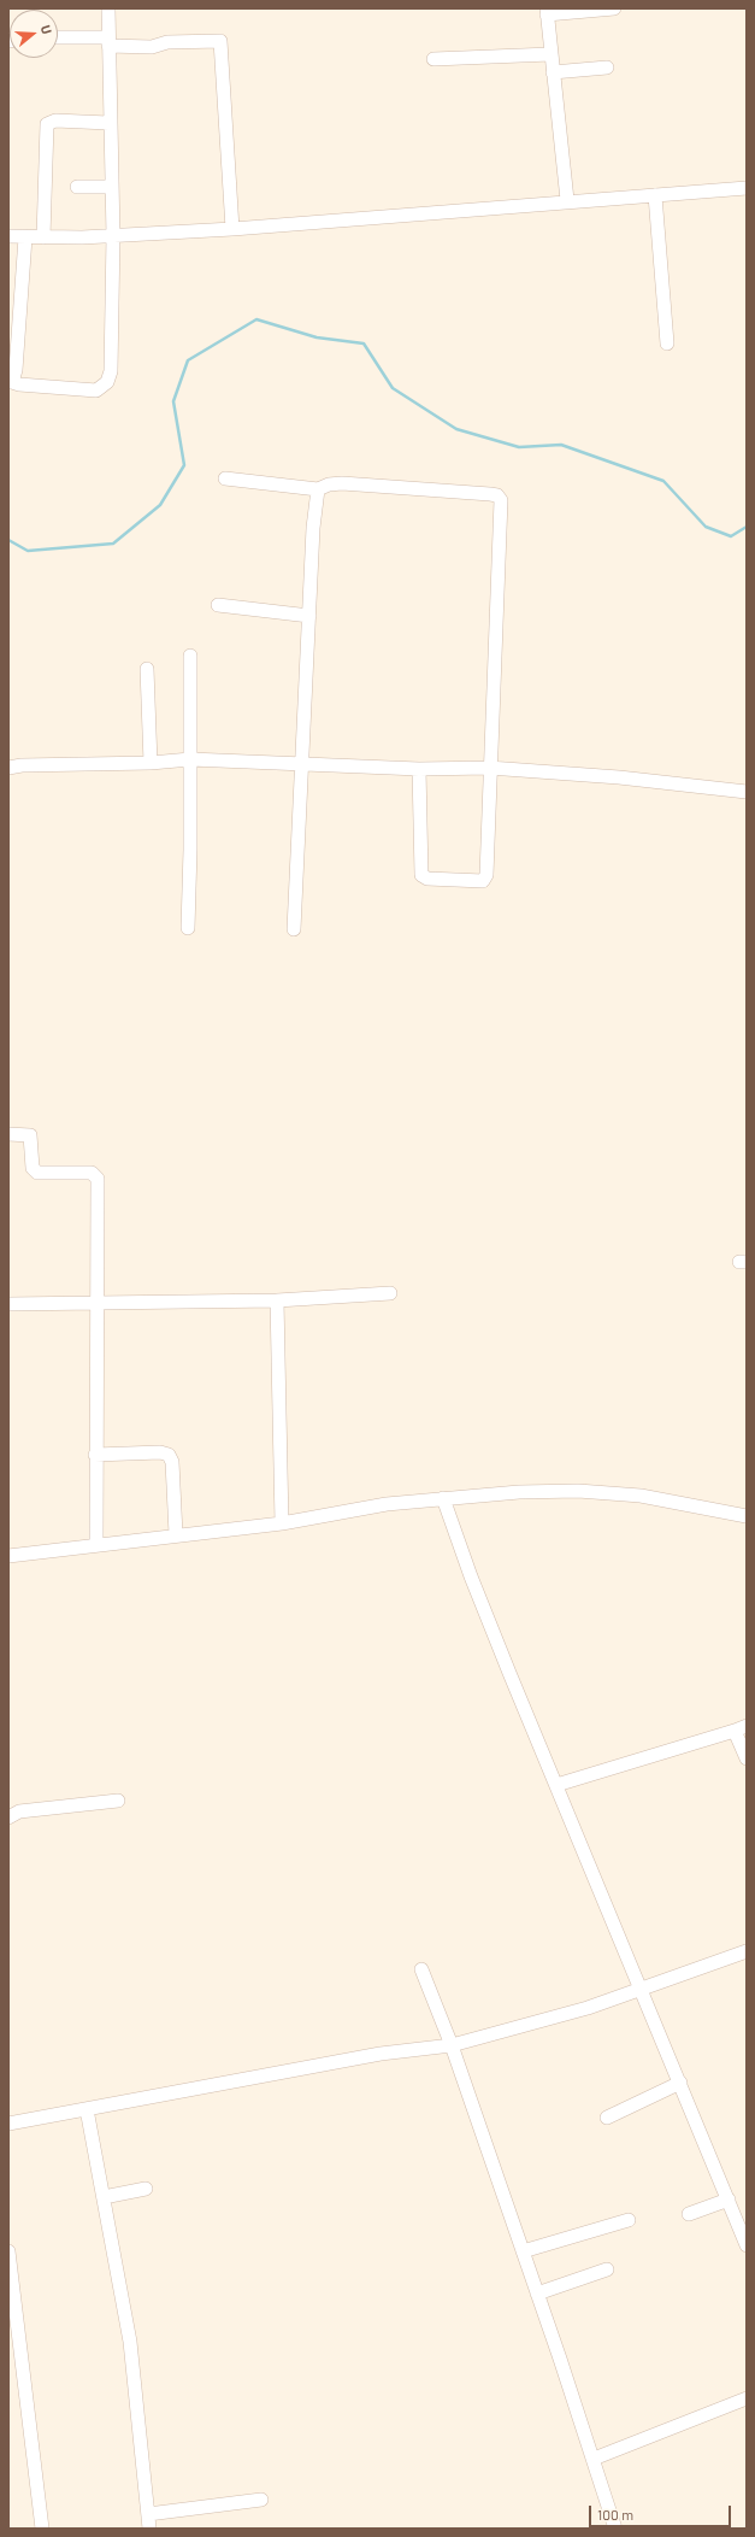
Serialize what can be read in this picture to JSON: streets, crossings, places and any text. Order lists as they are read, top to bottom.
{
  "scale_bar": "100 m",
  "north": "right"
}
